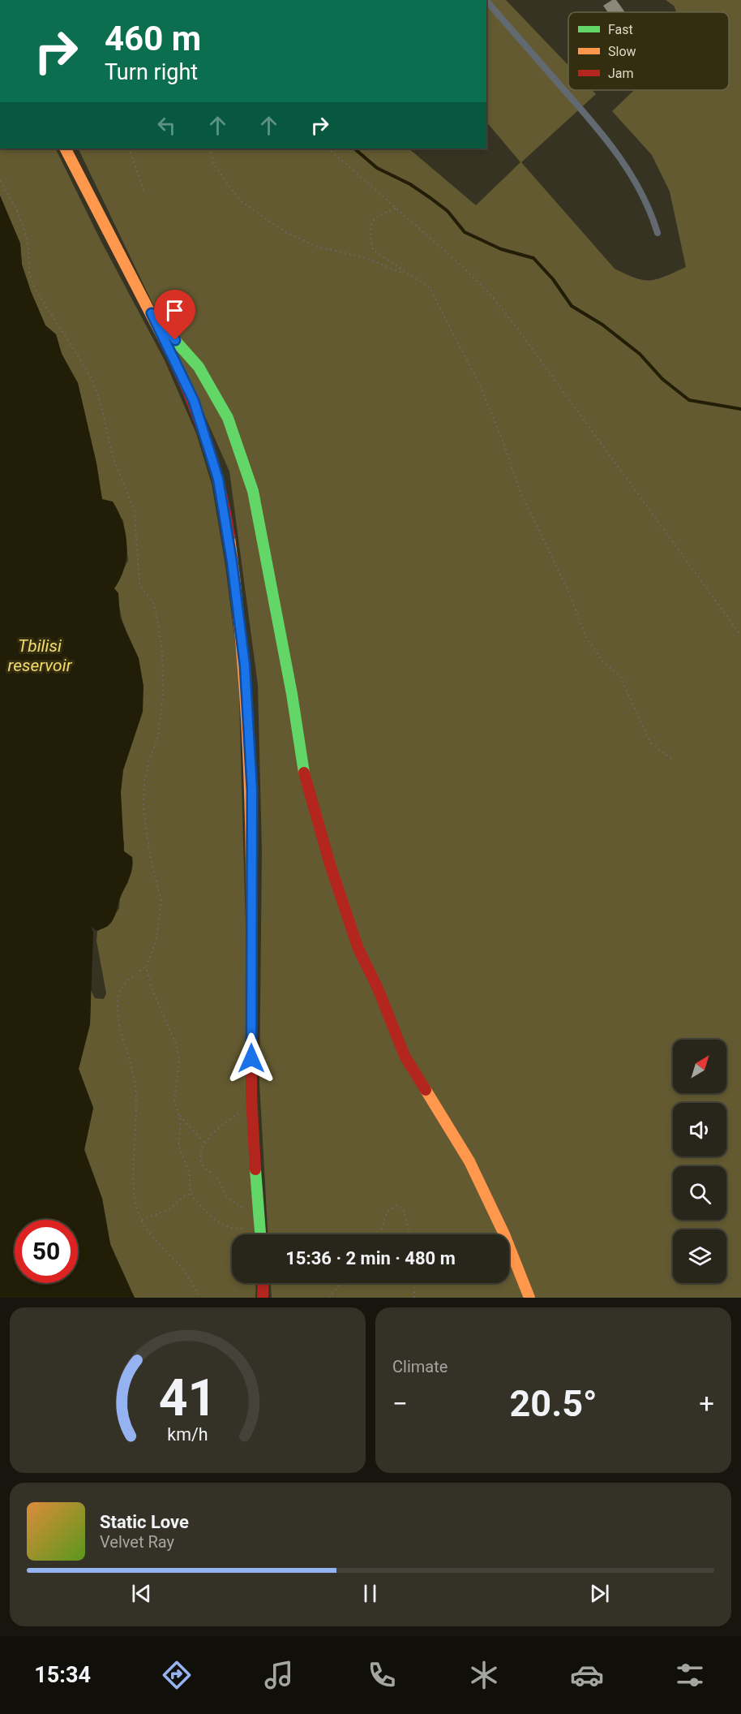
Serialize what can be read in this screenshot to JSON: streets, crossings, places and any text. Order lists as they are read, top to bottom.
{
  "water": ["Tbilisi reservoir"],
  "legend": ["Fast", "Slow", "Jam"],
  "north": "top right",
  "page": {
    "turn": ["460 m", "Turn right"],
    "limit": "50",
    "trip": "15:36 · 2 min · 480 m",
    "tile": "Climate",
    "heat": ["−", "20.5°", "+"],
    "song": ["Static Love", "Velvet Ray"],
    "tabs": "15:34",
    "gauge": ["41", "km/h"]
  }
}
